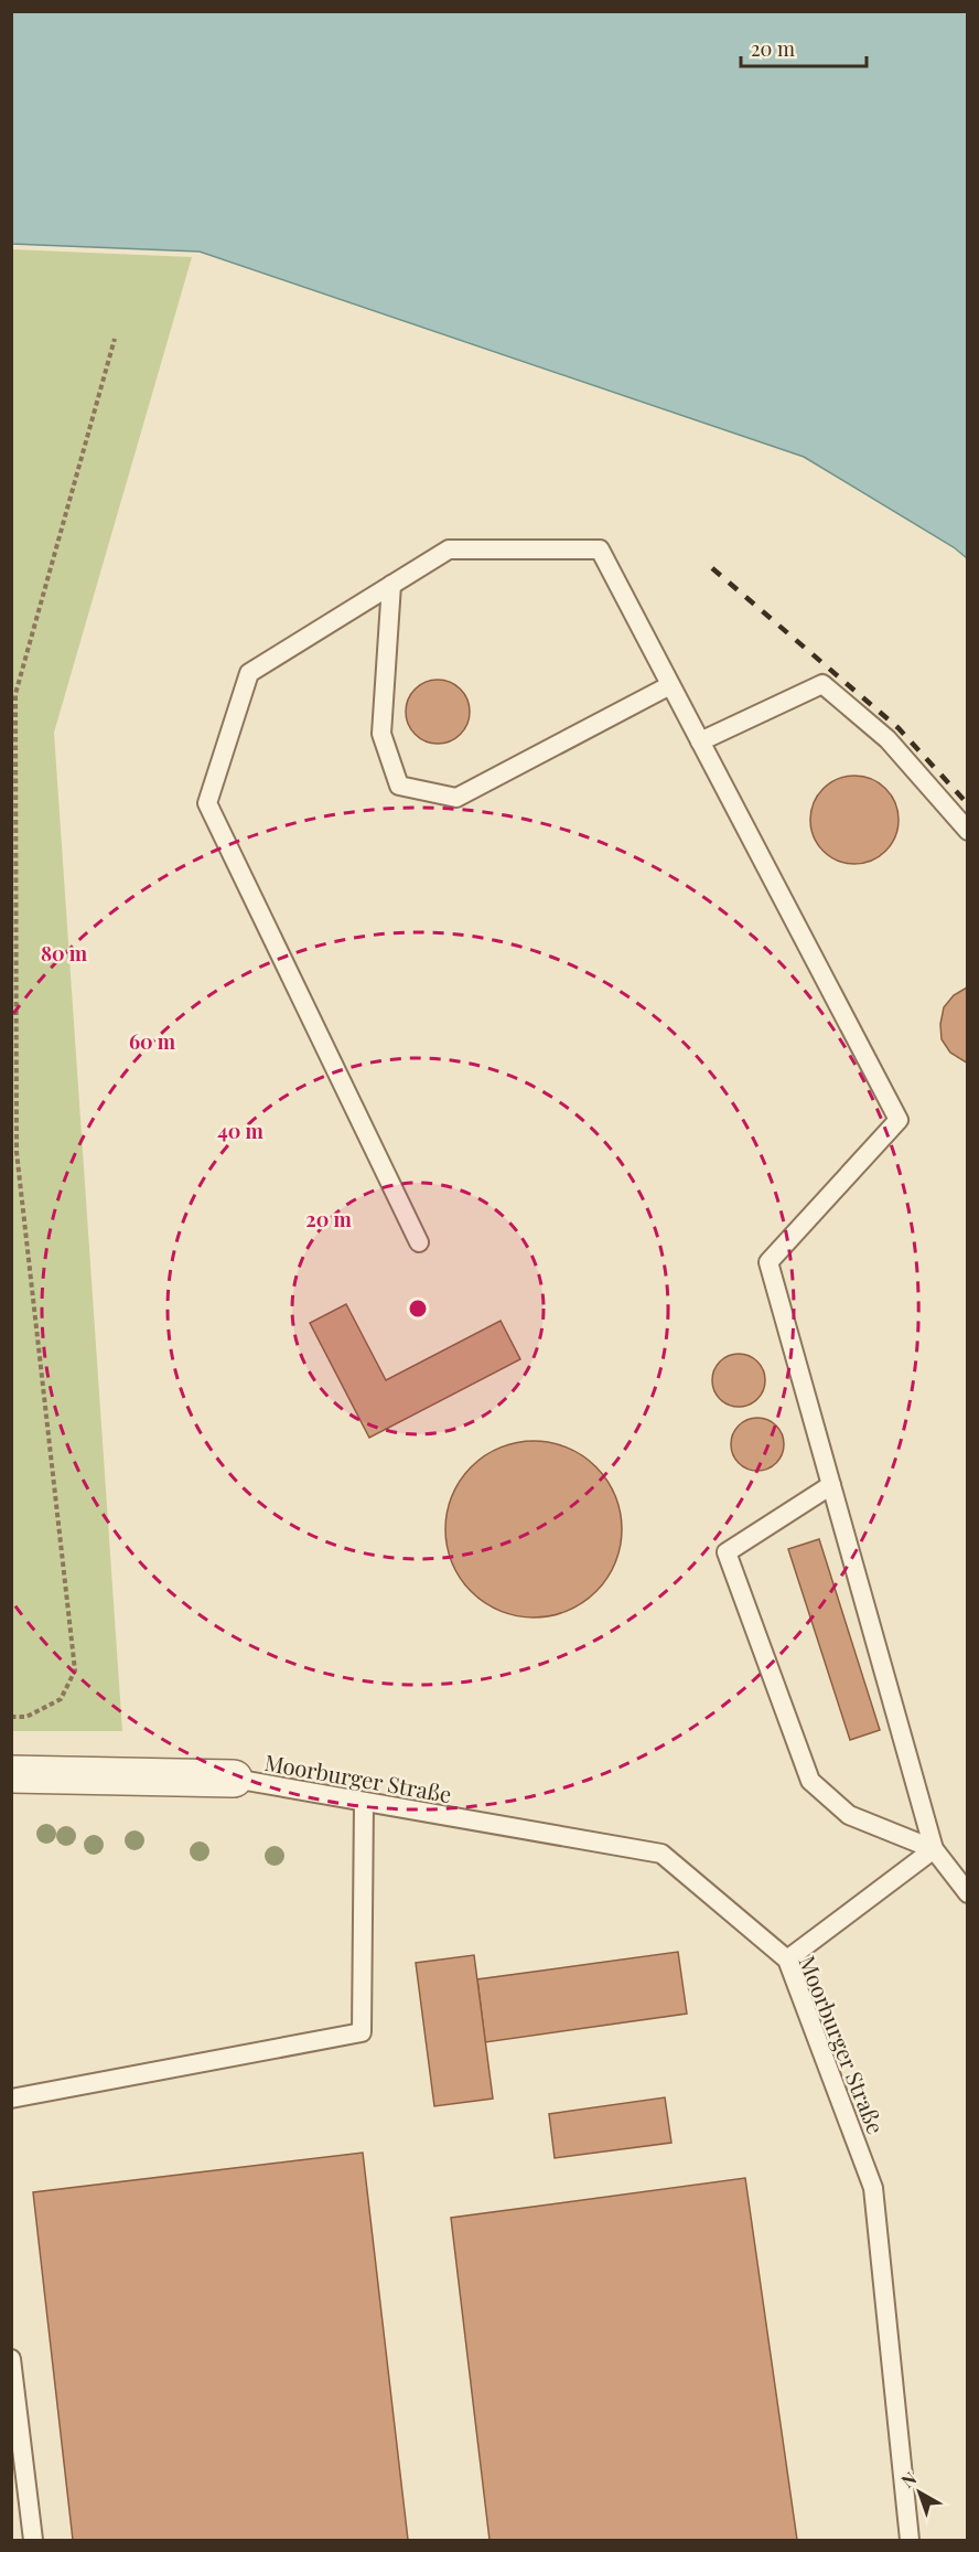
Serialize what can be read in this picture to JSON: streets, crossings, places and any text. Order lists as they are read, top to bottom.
{
  "streets": {
    "lane": ["Moorburger Straße"]
  },
  "scale_bar": "20 m",
  "north": "top left",
  "rings": [
    "80 m",
    "60 m",
    "40 m",
    "20 m"
  ]
}
